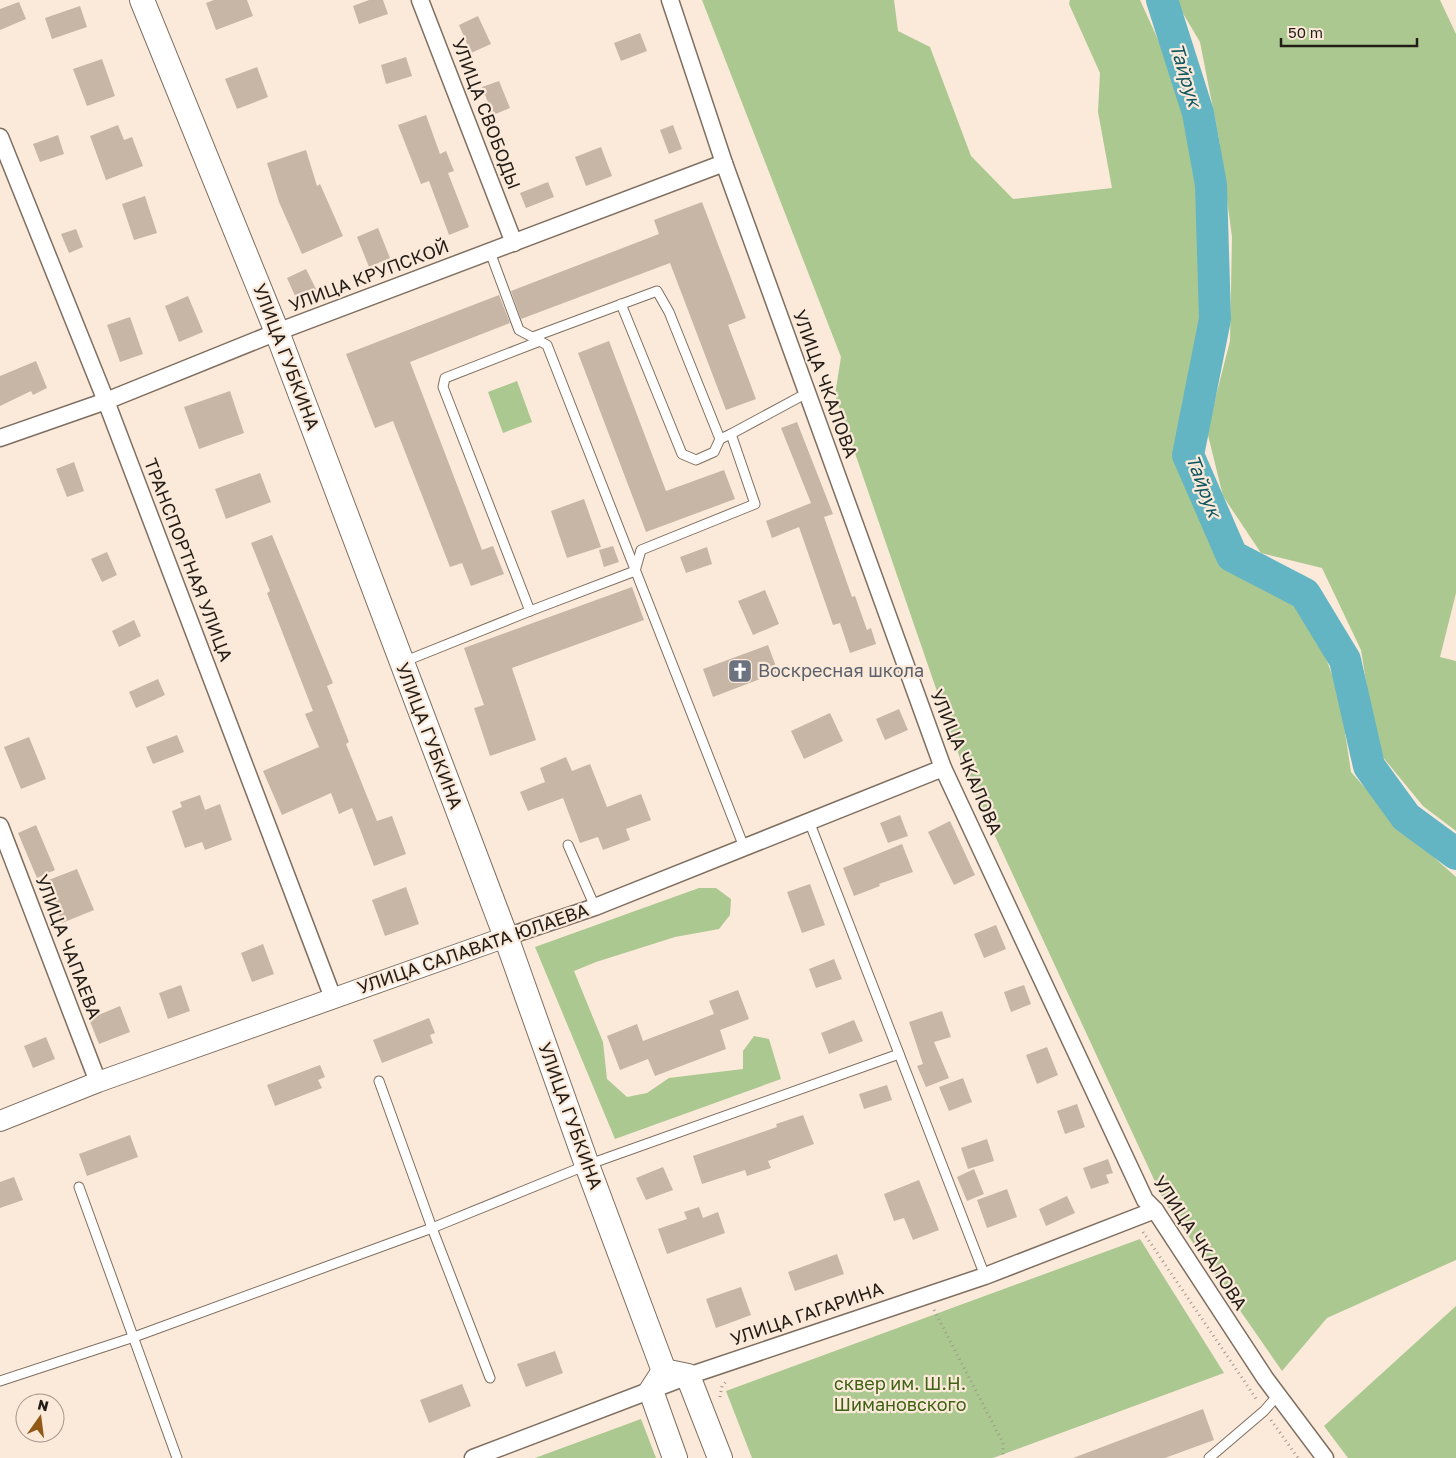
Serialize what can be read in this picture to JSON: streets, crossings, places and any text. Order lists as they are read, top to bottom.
{
  "streets": {
    "main road": ["УЛИЦА ГУБКИНА"],
    "street": [
      "УЛИЦА СВОБОДЫ",
      "УЛИЦА КРУПСКОЙ",
      "УЛИЦА ЧКАЛОВА",
      "ТРАНСПОРТНАЯ УЛИЦА",
      "УЛИЦА ЧАПАЕВА",
      "УЛИЦА САЛАВАТА ЮЛАЕВА",
      "УЛИЦА ГАГАРИНА"
    ]
  },
  "crossings": [
    ["УЛИЦА СВОБОДЫ", "УЛИЦА КРУПСКОЙ"],
    ["УЛИЦА КРУПСКОЙ", "УЛИЦА ГУБКИНА"],
    ["УЛИЦА КРУПСКОЙ", "УЛИЦА ЧКАЛОВА"],
    ["УЛИЦА КРУПСКОЙ", "ТРАНСПОРТНАЯ УЛИЦА"],
    ["УЛИЦА ГУБКИНА", "УЛИЦА САЛАВАТА ЮЛАЕВА"],
    ["УЛИЦА ЧКАЛОВА", "УЛИЦА САЛАВАТА ЮЛАЕВА"],
    ["УЛИЦА ЧКАЛОВА", "УЛИЦА ГАГАРИНА"],
    ["ТРАНСПОРТНАЯ УЛИЦА", "УЛИЦА САЛАВАТА ЮЛАЕВА"],
    ["УЛИЦА ЧАПАЕВА", "УЛИЦА САЛАВАТА ЮЛАЕВА"]
  ],
  "water": ["Тайрук"],
  "parks": ["сквер им. Ш.Н. Шимановского"],
  "places": {
    "church": ["Воскресная школа"]
  },
  "scale_bar": "50 m",
  "north": "top"
}
